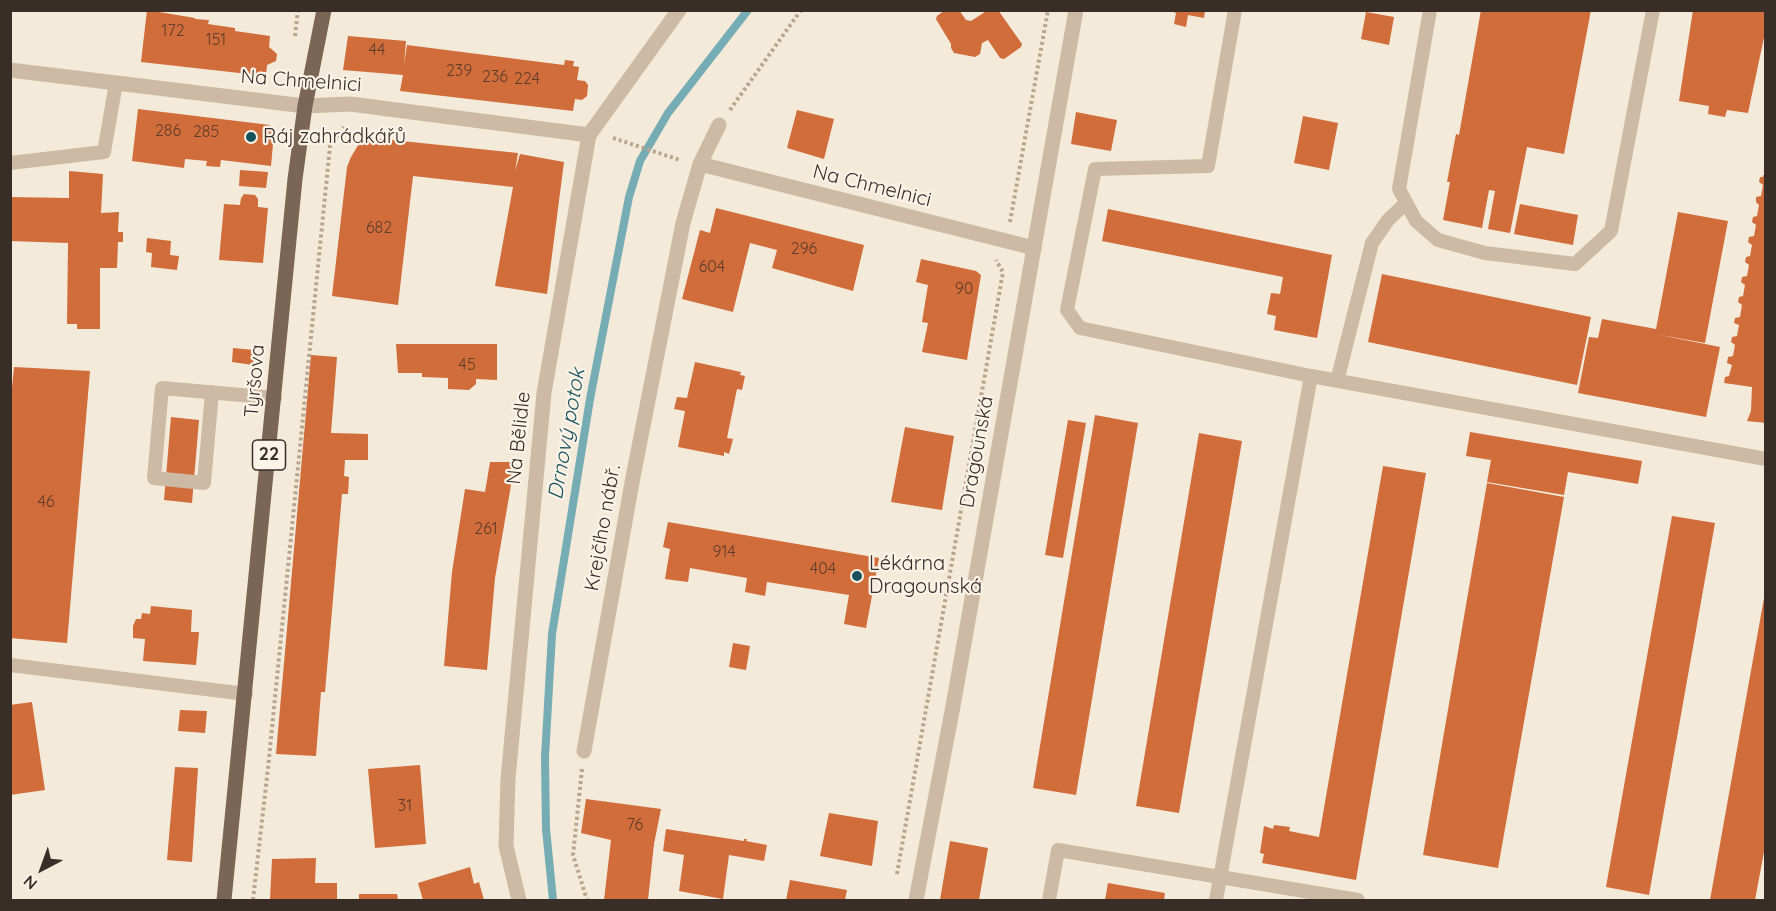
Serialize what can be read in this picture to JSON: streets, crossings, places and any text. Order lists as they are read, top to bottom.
{
  "streets": {
    "main road": ["Tyršova", "22"],
    "street": [
      "Na Chmelnici",
      "Na Bělidle",
      "Dragounská",
      "Krejčího nábř."
    ]
  },
  "crossings": [
    ["Na Chmelnici", "Tyršova"],
    ["Na Chmelnici", "Na Bělidle"],
    ["Na Chmelnici", "Dragounská"],
    ["Na Chmelnici", "Krejčího nábř."]
  ],
  "water": ["Drnový potok"],
  "places": ["Ráj zahrádkářů", "Lékárna Dragounská"],
  "house_numbers": [
    "172",
    "151",
    "44",
    "239",
    "236",
    "224",
    "286",
    "285",
    "682",
    "296",
    "604",
    "90",
    "45",
    "46",
    "261",
    "914",
    "404",
    "31",
    "76"
  ],
  "north": "bottom left"
}
